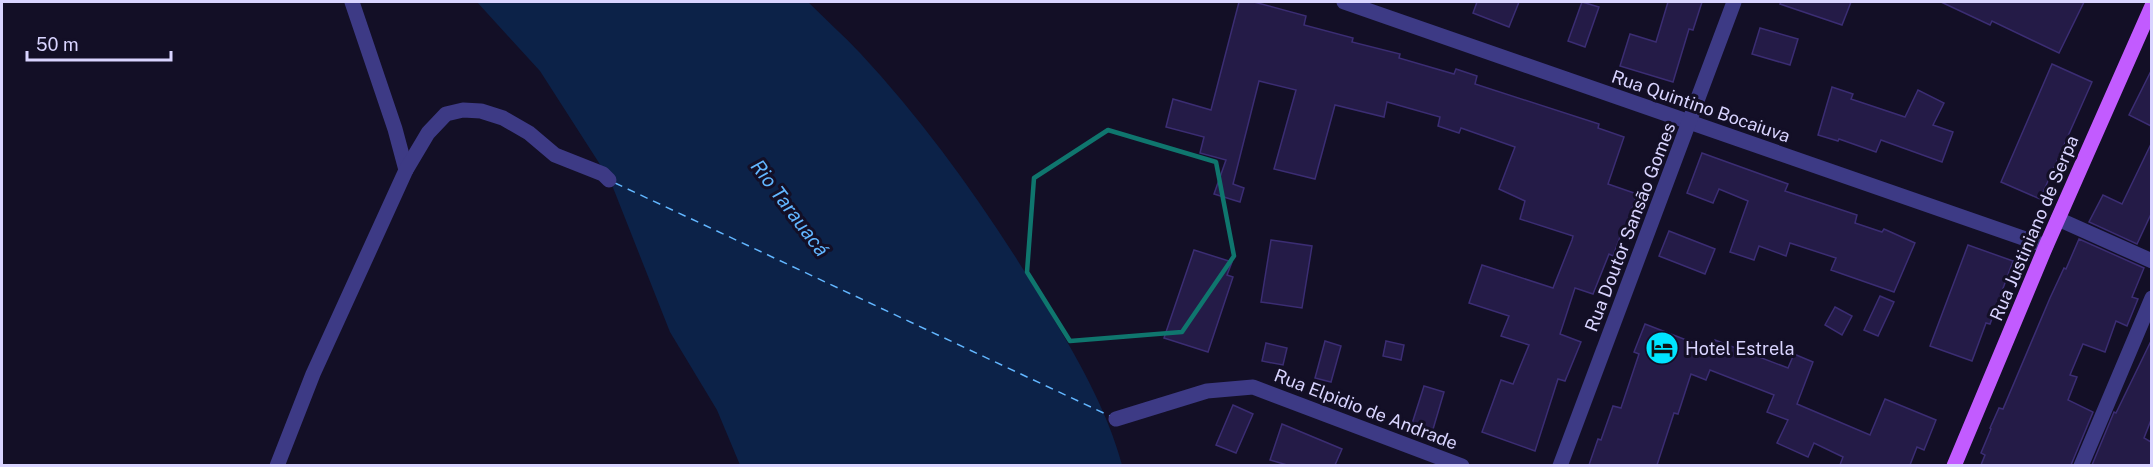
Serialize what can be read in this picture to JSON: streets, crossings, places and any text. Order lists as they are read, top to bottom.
{
  "streets": {
    "main road": ["Rua Justiniano de Serpa"],
    "street": ["Rua Quintino Bocaiuva", "Rua Doutor Sansão Gomes", "Rua Elpidio de Andrade"]
  },
  "crossings": [
    ["Rua Quintino Bocaiuva", "Rua Doutor Sansão Gomes"],
    ["Rua Quintino Bocaiuva", "Rua Justiniano de Serpa"]
  ],
  "water": ["Rio Tarauacá"],
  "places": {
    "hotel": ["Hotel Estrela"]
  },
  "scale_bar": "50 m"
}
